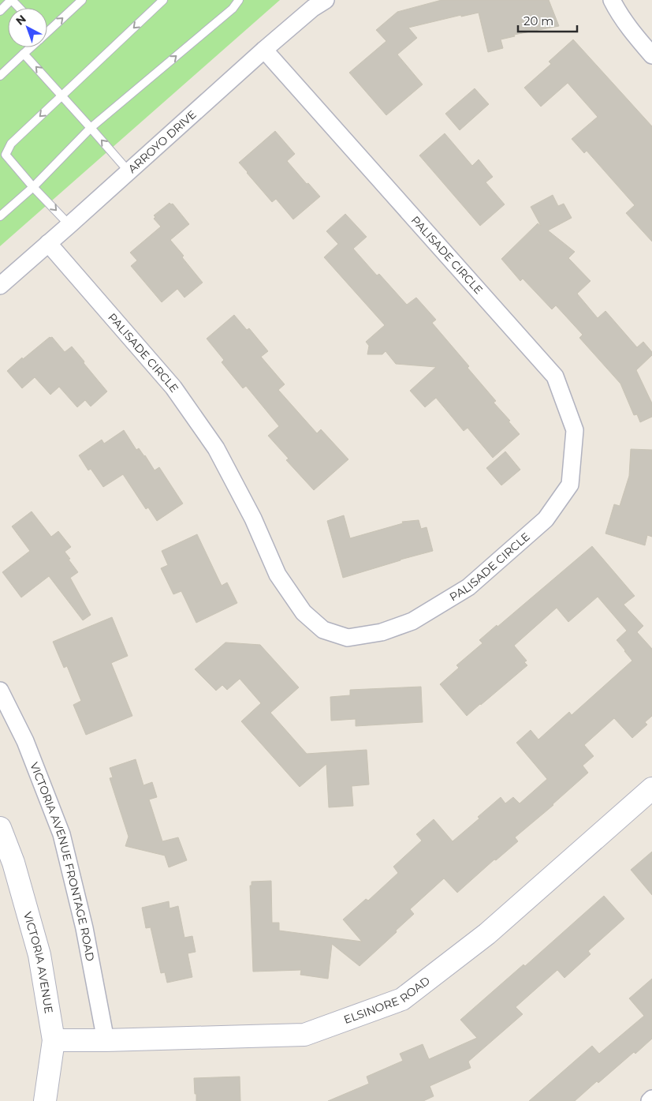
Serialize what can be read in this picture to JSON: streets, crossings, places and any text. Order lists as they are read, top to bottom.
{
  "streets": {
    "street": [
      "ARROYO DRIVE",
      "PALISADE CIRCLE",
      "VICTORIA AVENUE FRONTAGE ROAD",
      "VICTORIA AVENUE",
      "ELSINORE ROAD"
    ]
  },
  "crossings": [
    ["ARROYO DRIVE", "PALISADE CIRCLE"],
    ["VICTORIA AVENUE FRONTAGE ROAD", "ELSINORE ROAD"],
    ["VICTORIA AVENUE", "ELSINORE ROAD"]
  ],
  "scale_bar": "20 m",
  "north": "top left"
}
